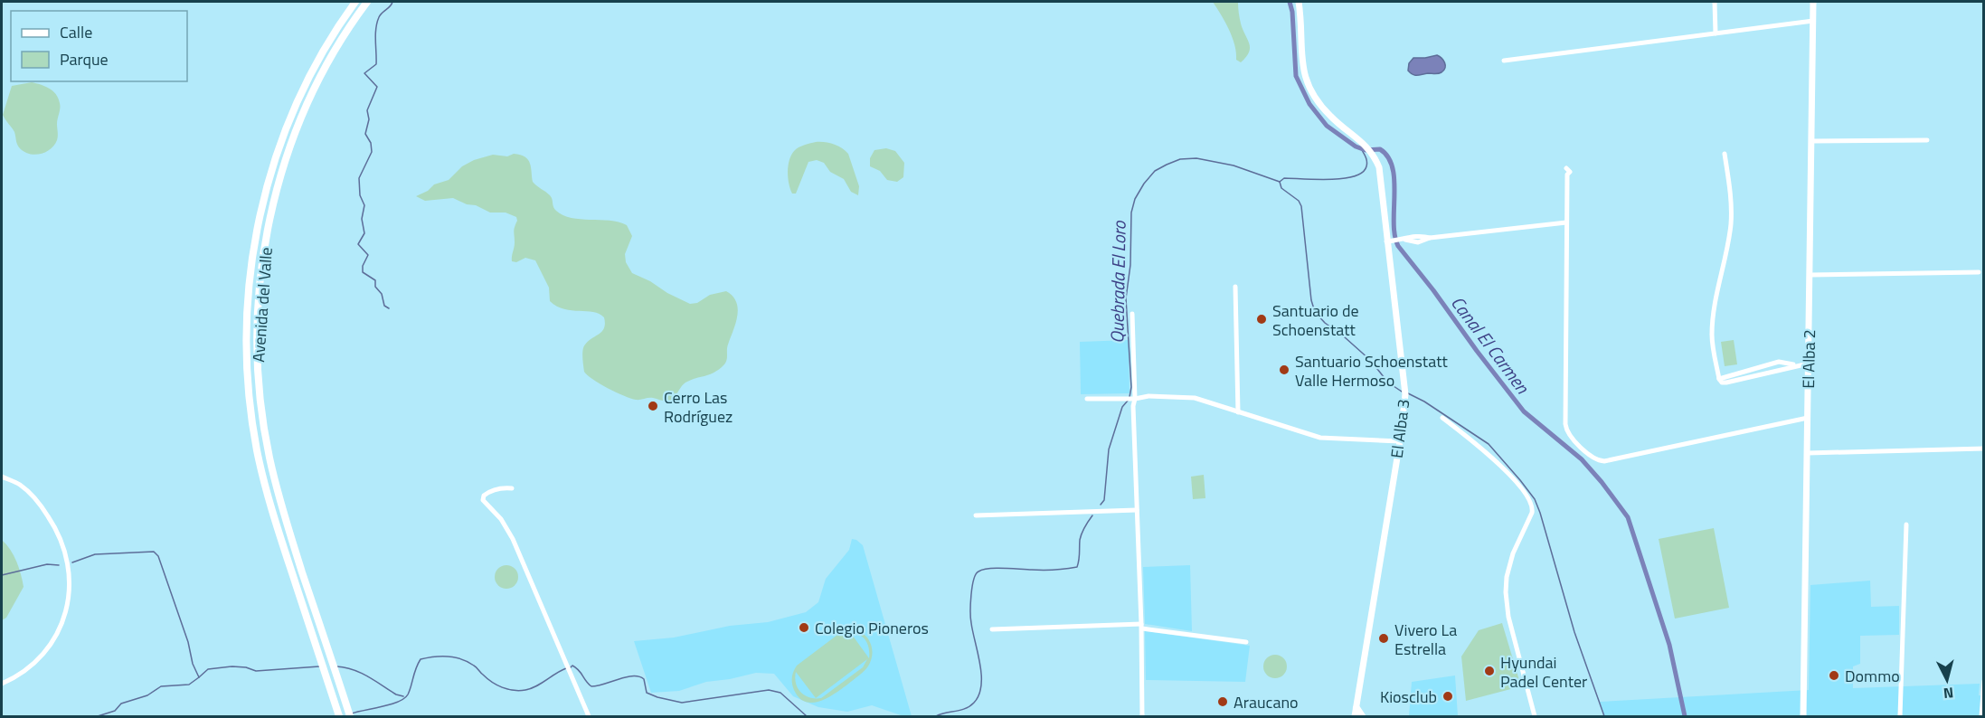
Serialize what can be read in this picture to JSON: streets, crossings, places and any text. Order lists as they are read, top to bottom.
{
  "streets": {
    "main road": ["Avenida del Valle"],
    "street": ["El Alba 2", "El Alba 3"]
  },
  "water": ["Quebrada El Loro", "Canal El Carmen"],
  "places": [
    "Santuario de Schoenstatt",
    "Santuario Schoenstatt Valle Hermoso",
    "Cerro Las Rodríguez",
    "Colegio Pioneros",
    "Vivero La Estrella",
    "Hyundai Padel Center",
    "Dommo",
    "Kiosclub",
    "Araucano"
  ],
  "legend": ["Calle", "Parque"],
  "north": "bottom"
}
